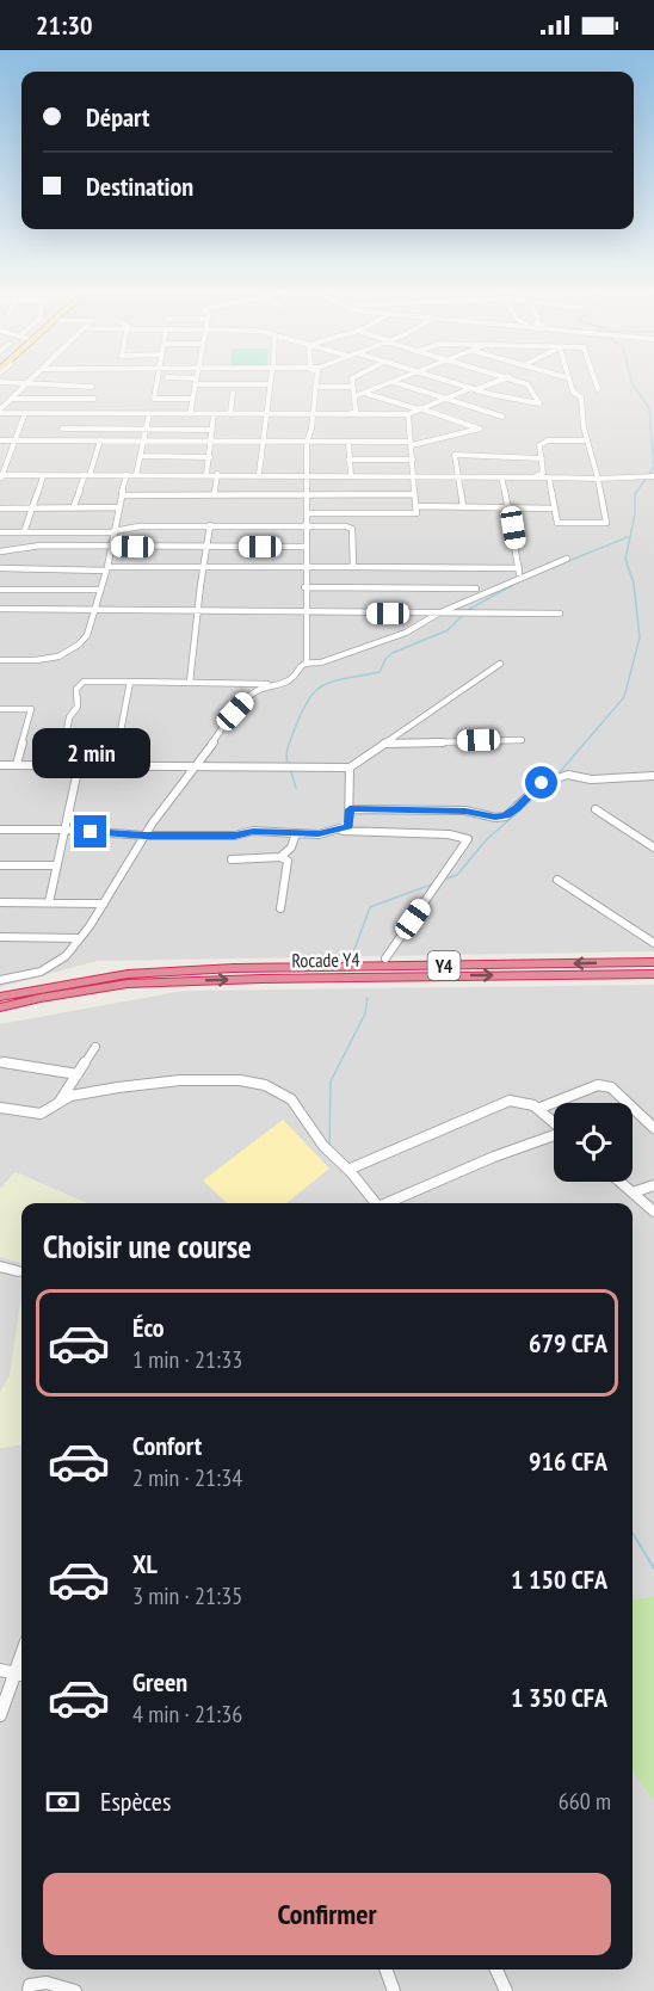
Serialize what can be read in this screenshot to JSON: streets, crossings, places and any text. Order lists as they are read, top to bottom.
{
  "streets": {
    "highway": ["Rocade Y4", "Y4"]
  },
  "page": {
    "status": "21:30",
    "banner": ["Départ", "Destination"],
    "bubble": "2 min",
    "heading": "Choisir une course",
    "list": [
      {
        "name": "Éco",
        "note": "1 min · 21:33",
        "value": "679 CFA"
      },
      {
        "name": "Confort",
        "note": "2 min · 21:34",
        "value": "916 CFA"
      },
      {
        "name": "XL",
        "note": "3 min · 21:35",
        "value": "1 150 CFA"
      },
      {
        "name": "Green",
        "note": "4 min · 21:36",
        "value": "1 350 CFA"
      }
    ],
    "pay": ["Espèces", "660 m"],
    "buttons": "Confirmer"
  }
}
